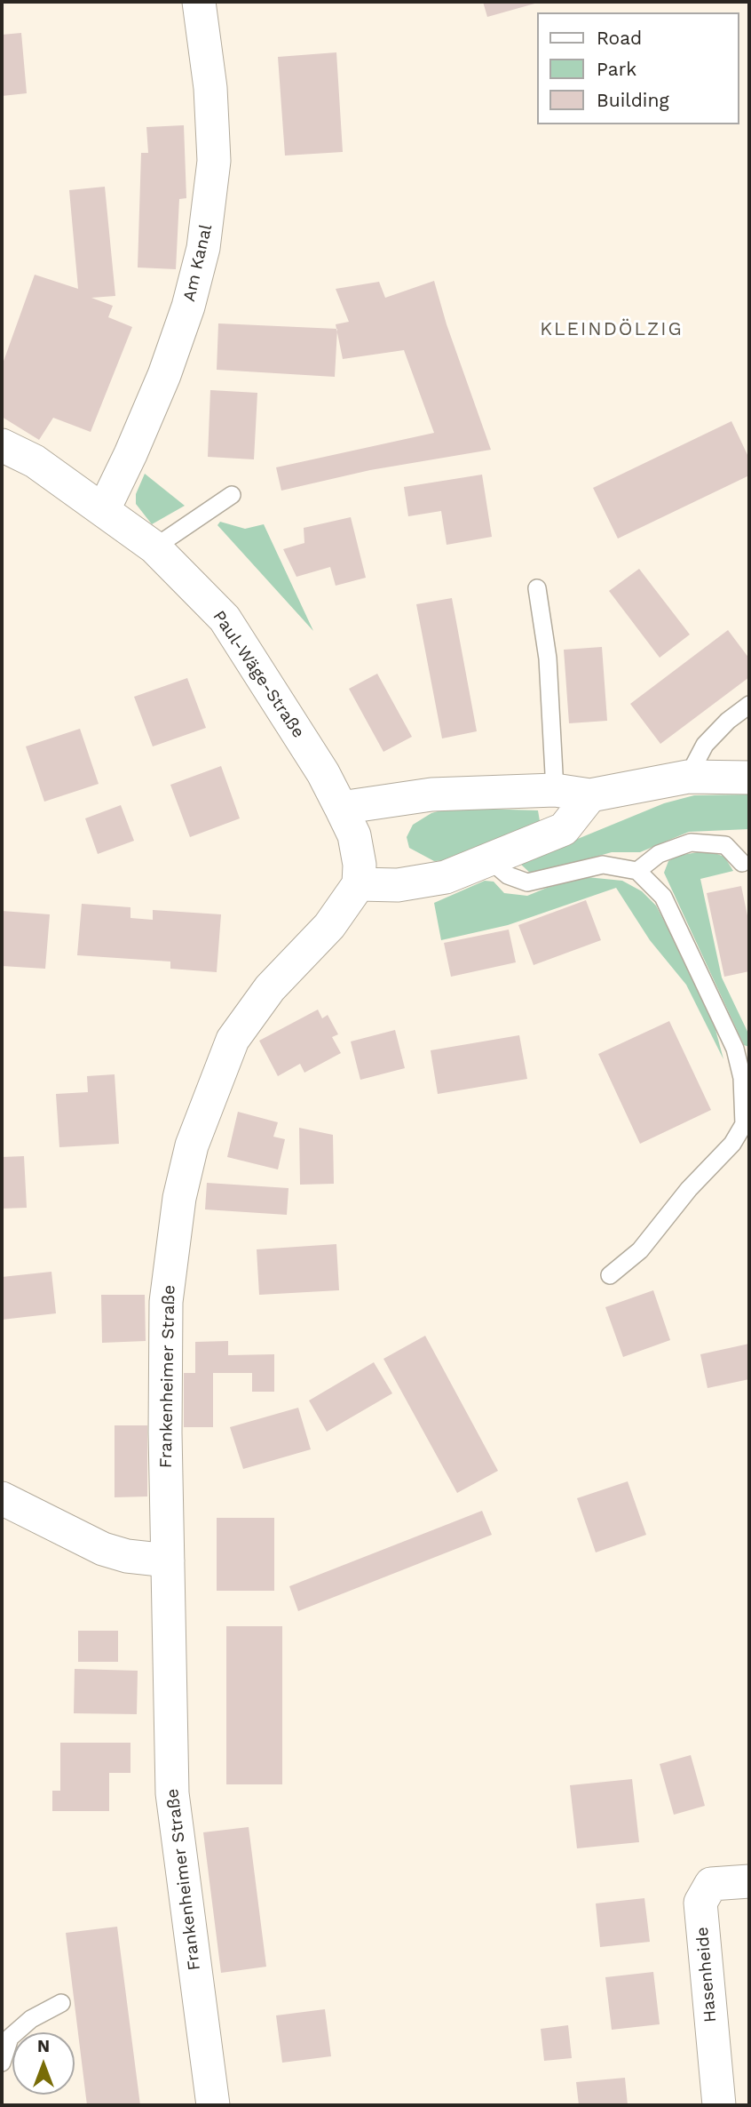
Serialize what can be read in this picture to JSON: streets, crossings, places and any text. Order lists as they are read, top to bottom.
{
  "streets": {
    "street": [
      "Am Kanal",
      "Paul-Wäge-Straße",
      "Frankenheimer Straße",
      "Hasenheide"
    ]
  },
  "crossings": [
    ["Am Kanal", "Paul-Wäge-Straße"],
    ["Paul-Wäge-Straße", "Frankenheimer Straße"]
  ],
  "districts": ["KLEINDÖLZIG"],
  "legend": ["Road", "Park", "Building"],
  "north": "top"
}
